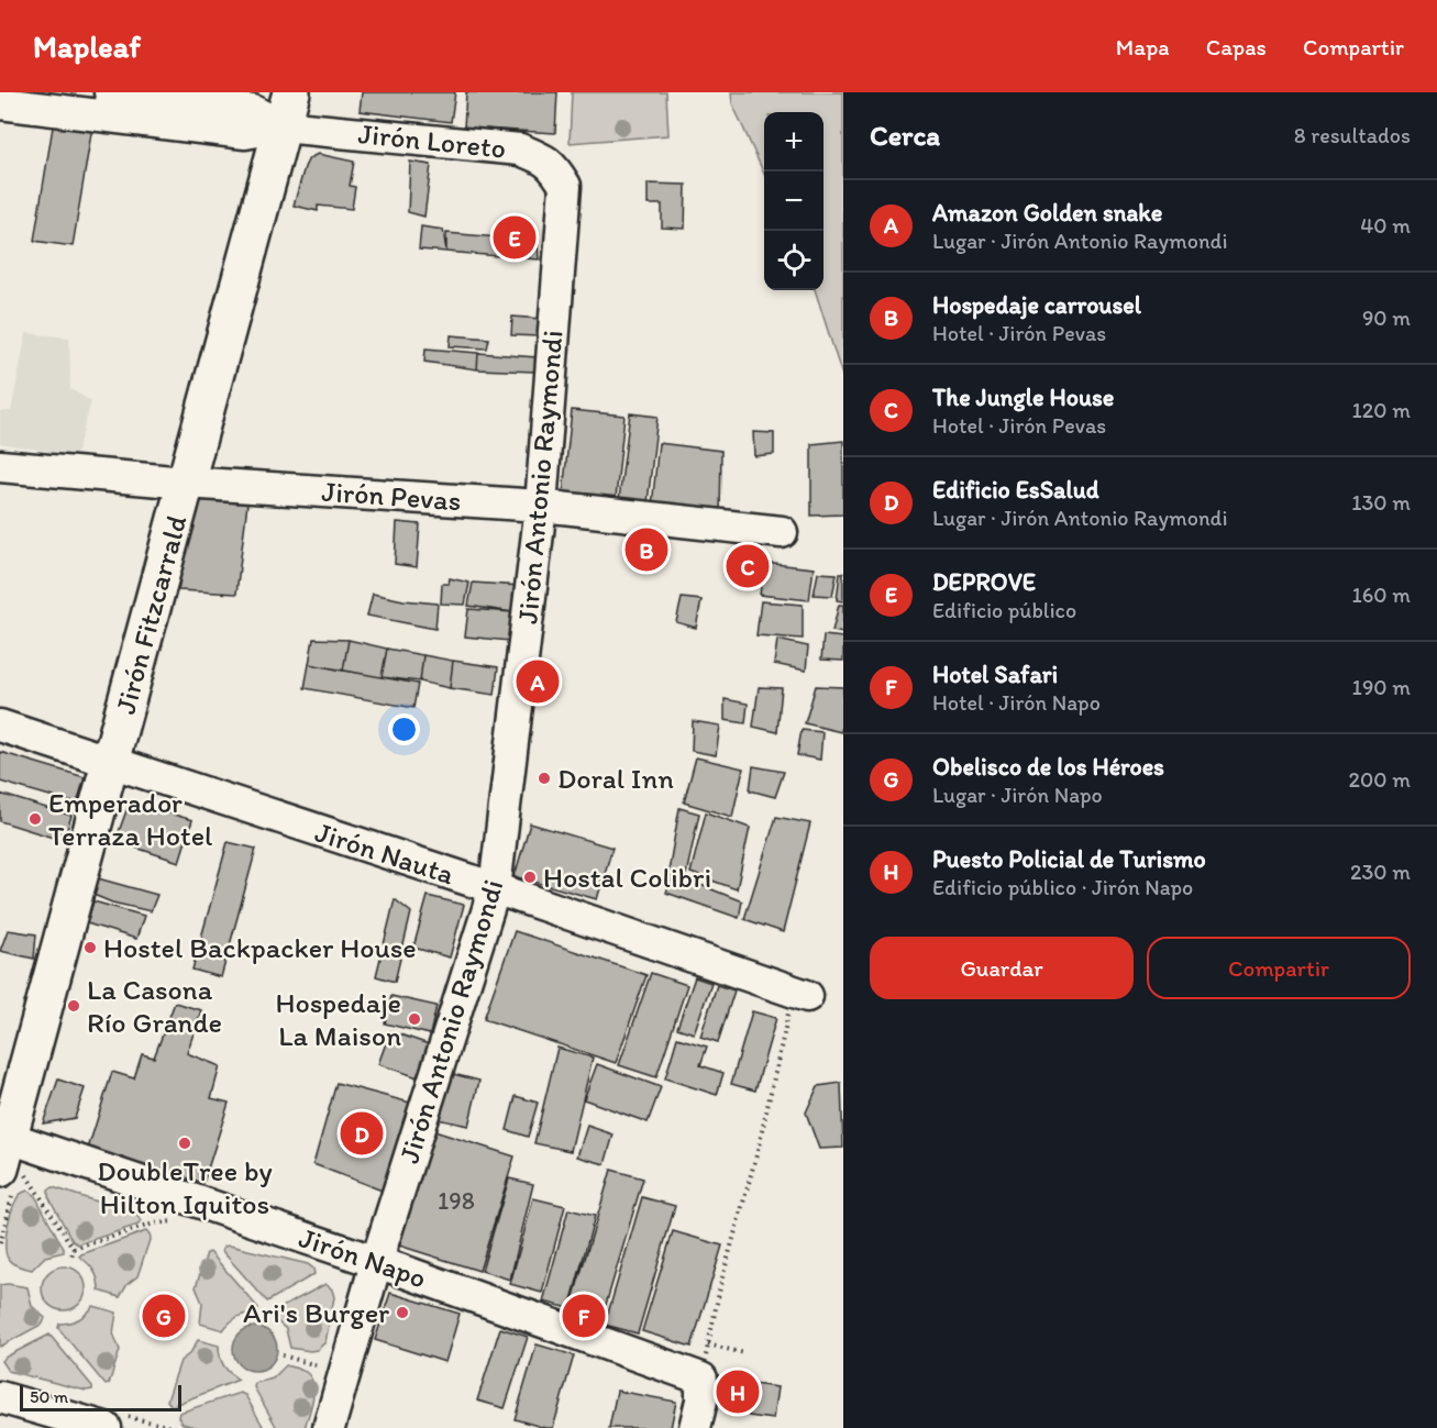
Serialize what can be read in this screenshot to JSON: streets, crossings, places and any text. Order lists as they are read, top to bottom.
{
  "streets": {
    "main road": ["Jirón Fitzcarrald"],
    "street": [
      "Jirón Loreto",
      "Jirón Antonio Raymondi",
      "Jirón Pevas",
      "Jirón Nauta",
      "Jirón Napo"
    ]
  },
  "crossings": [
    ["Jirón Loreto", "Jirón Antonio Raymondi"],
    ["Jirón Loreto", "Jirón Fitzcarrald"],
    ["Jirón Antonio Raymondi", "Jirón Pevas"],
    ["Jirón Antonio Raymondi", "Jirón Nauta"],
    ["Jirón Antonio Raymondi", "Jirón Napo"],
    ["Jirón Pevas", "Jirón Fitzcarrald"],
    ["Jirón Fitzcarrald", "Jirón Nauta"],
    ["Jirón Fitzcarrald", "Jirón Napo"]
  ],
  "places": [
    "Doral Inn",
    "Emperador Terraza Hotel",
    "Hostal Colibri",
    "Hostel Backpacker House",
    "La Casona Río Grande",
    "Hospedaje La Maison",
    "DoubleTree by Hilton Iquitos",
    "Ari's Burger"
  ],
  "house_numbers": ["198"],
  "scale_bar": "50 m",
  "page": {
    "header": "Mapleaf",
    "nav": ["Mapa", "Capas", "Compartir"],
    "heading": ["Cerca", "8 resultados"],
    "map_buttons": ["+", "−"],
    "list": [
      {
        "mark": "A",
        "name": "Amazon Golden snake",
        "note": "Lugar · Jirón Antonio Raymondi",
        "value": "40 m"
      },
      {
        "mark": "B",
        "name": "Hospedaje carrousel",
        "note": "Hotel · Jirón Pevas",
        "value": "90 m"
      },
      {
        "mark": "C",
        "name": "The Jungle House",
        "note": "Hotel · Jirón Pevas",
        "value": "120 m"
      },
      {
        "mark": "D",
        "name": "Edificio EsSalud",
        "note": "Lugar · Jirón Antonio Raymondi",
        "value": "130 m"
      },
      {
        "mark": "E",
        "name": "DEPROVE",
        "note": "Edificio público",
        "value": "160 m"
      },
      {
        "mark": "F",
        "name": "Hotel Safari",
        "note": "Hotel · Jirón Napo",
        "value": "190 m"
      },
      {
        "mark": "G",
        "name": "Obelisco de los Héroes",
        "note": "Lugar · Jirón Napo",
        "value": "200 m"
      },
      {
        "mark": "H",
        "name": "Puesto Policial de Turismo",
        "note": "Edificio público · Jirón Napo",
        "value": "230 m"
      }
    ],
    "pins": [
      "E",
      "B",
      "C",
      "A",
      "D",
      "F",
      "G",
      "H"
    ],
    "buttons": ["Guardar", "Compartir"],
    "scale": "50 m"
  }
}
